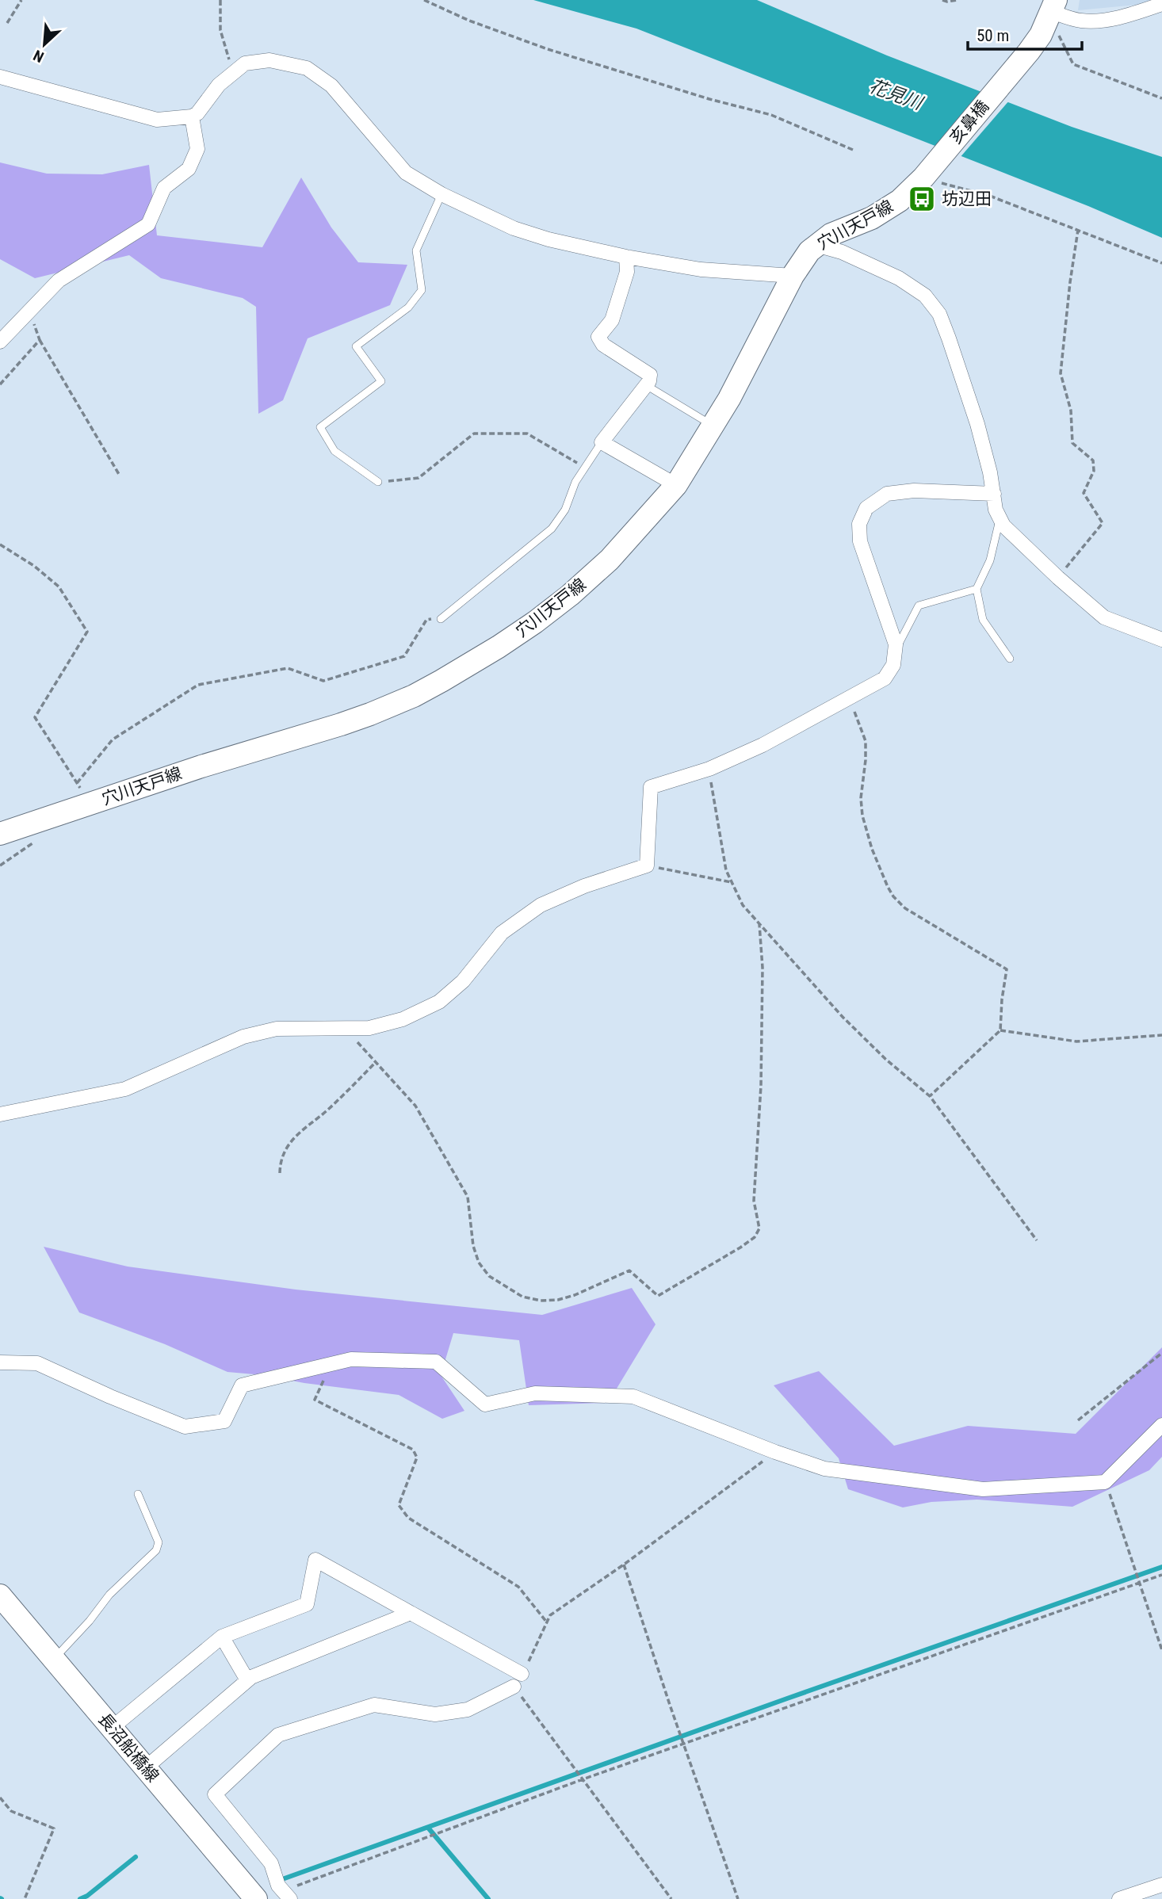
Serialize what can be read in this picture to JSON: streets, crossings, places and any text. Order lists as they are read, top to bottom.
{
  "streets": {
    "main road": ["亥鼻橋", "穴川天戸線", "長沼船橋線"]
  },
  "crossings": [
    ["亥鼻橋", "穴川天戸線"]
  ],
  "water": ["花見川"],
  "places": {
    "bus stop": ["坊辺田"]
  },
  "scale_bar": "50 m",
  "north": "bottom left"
}
